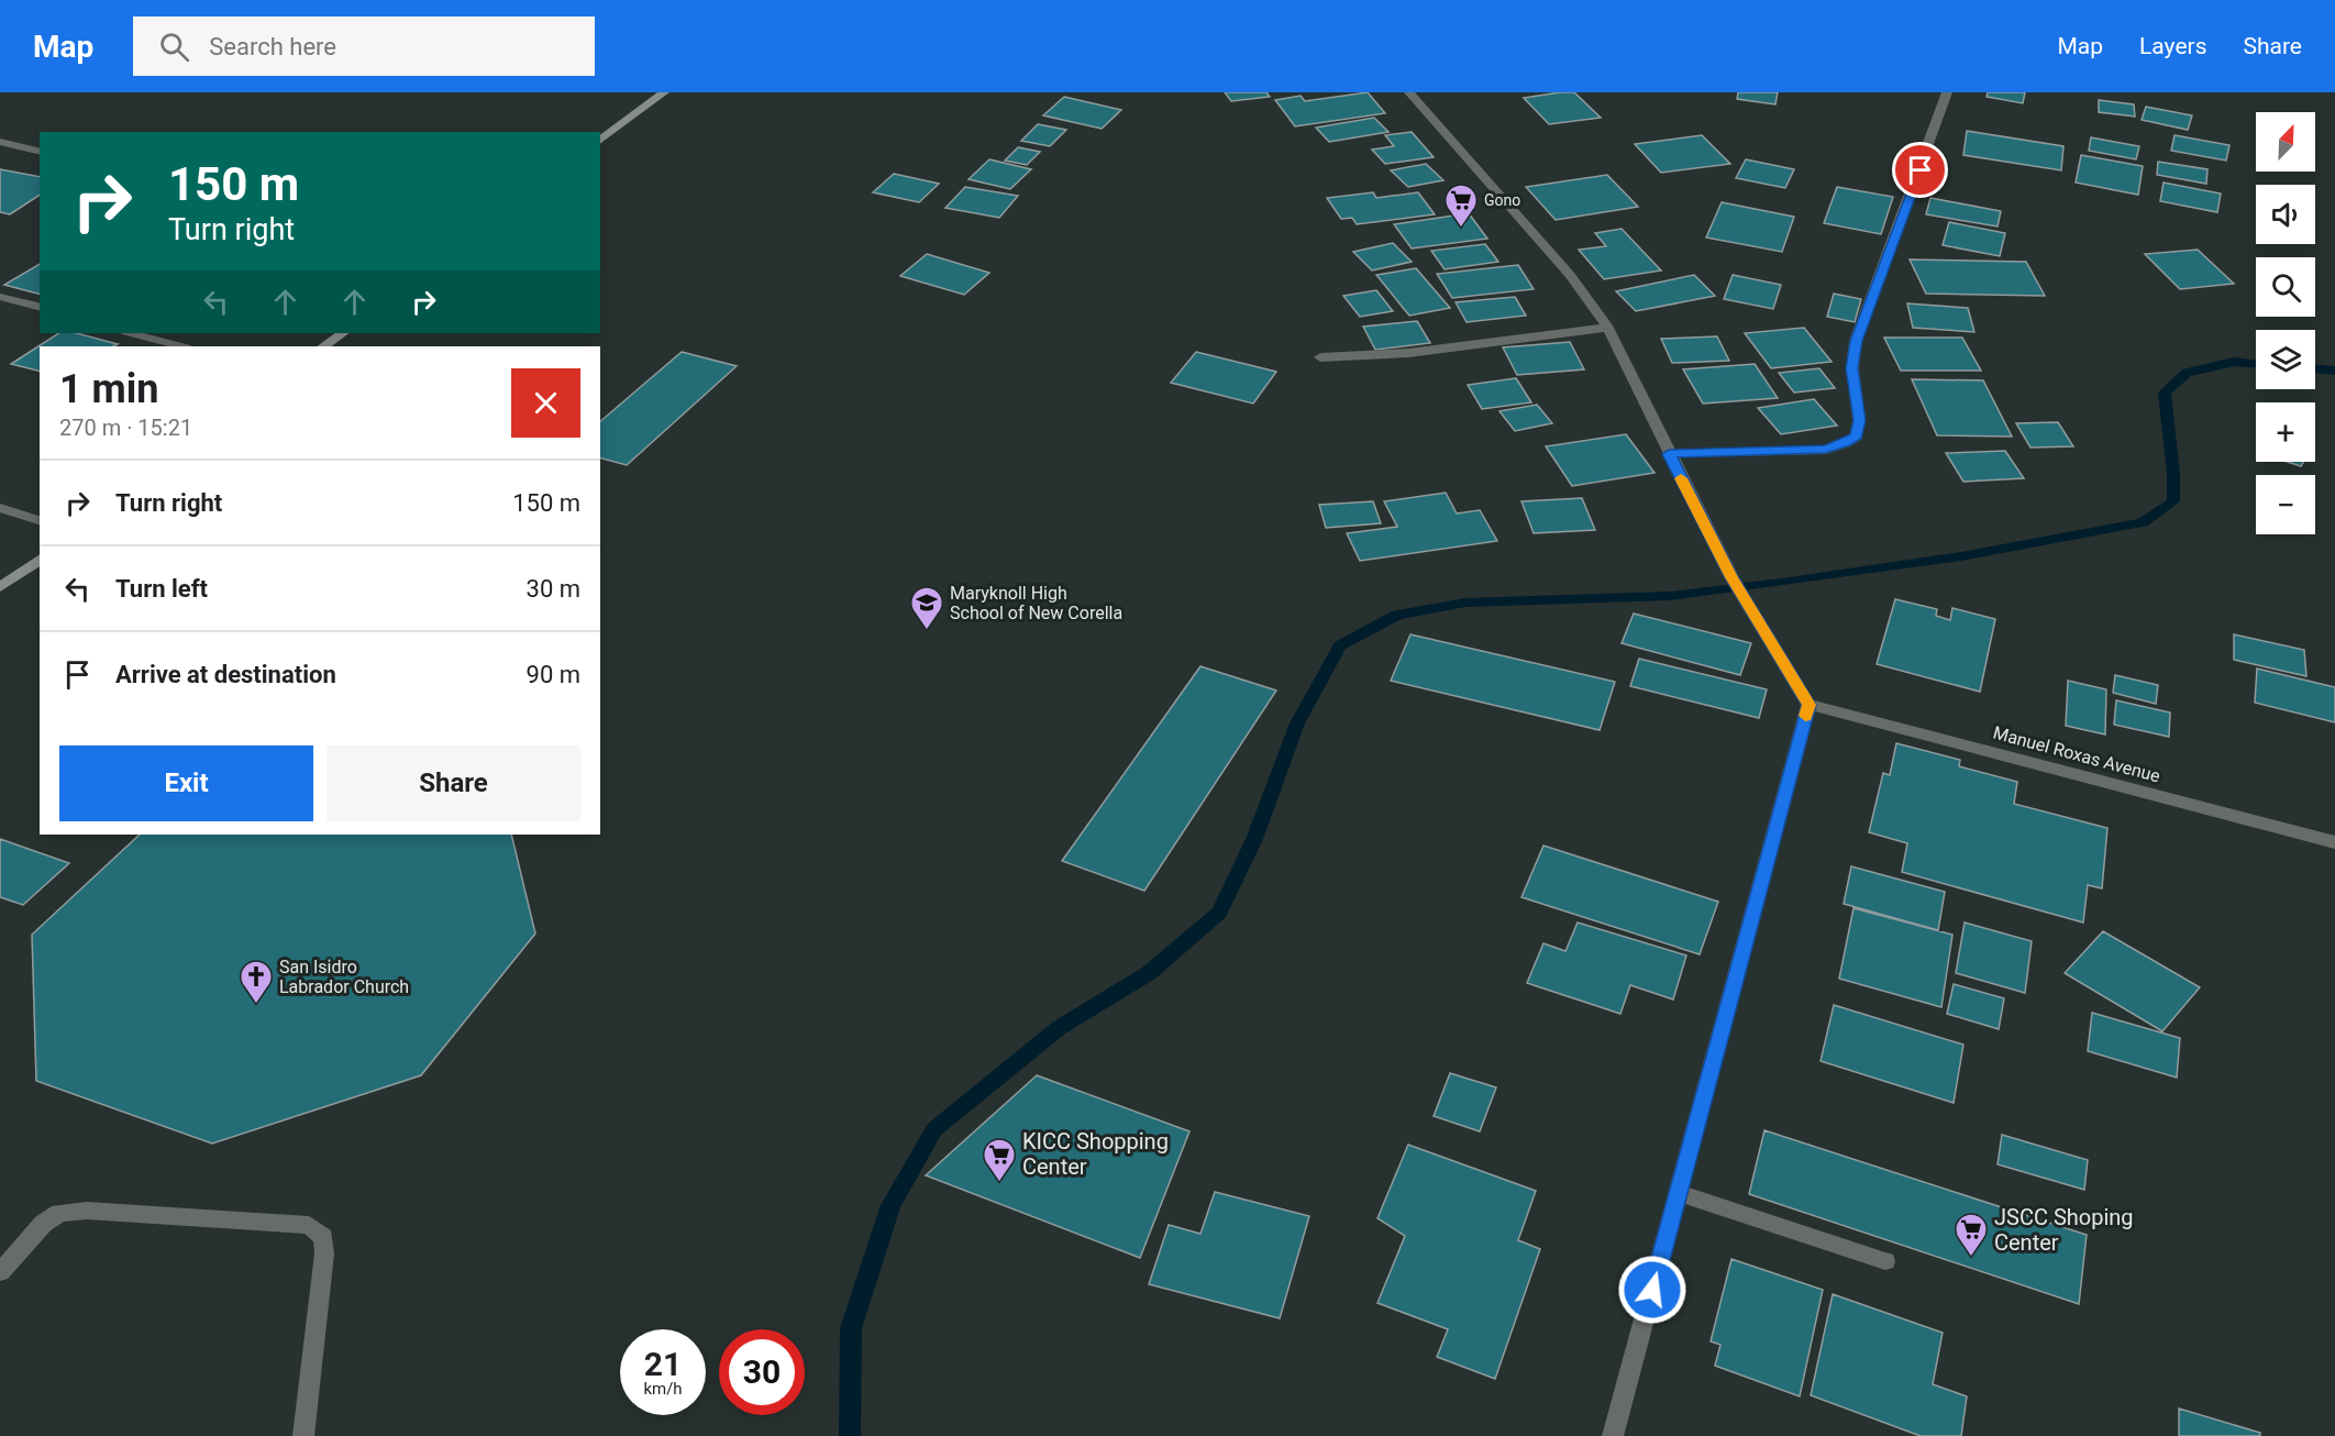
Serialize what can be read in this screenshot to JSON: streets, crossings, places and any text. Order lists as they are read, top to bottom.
{
  "streets": {
    "street": ["Manuel Roxas Avenue"]
  },
  "places": {
    "supermarket": ["Gono", "KICC Shopping Center", "JSCC Shoping Center"],
    "school or university": ["Maryknoll High School of New Corella"],
    "church": ["San Isidro Labrador Church"]
  },
  "north": "top right",
  "page": {
    "header": "Map",
    "search": "Search here",
    "nav": ["Map", "Layers", "Share"],
    "map_buttons": ["+", "−"],
    "turn": ["150 m", "Turn right"],
    "heading": ["1 min", "270 m · 15:21"],
    "list": [
      {
        "name": "Turn right",
        "value": "150 m"
      },
      {
        "name": "Turn left",
        "value": "30 m"
      },
      {
        "name": "Arrive at destination",
        "value": "90 m"
      }
    ],
    "buttons": ["Exit", "Share"],
    "speed": "21 km/h",
    "limit": "30"
  }
}
